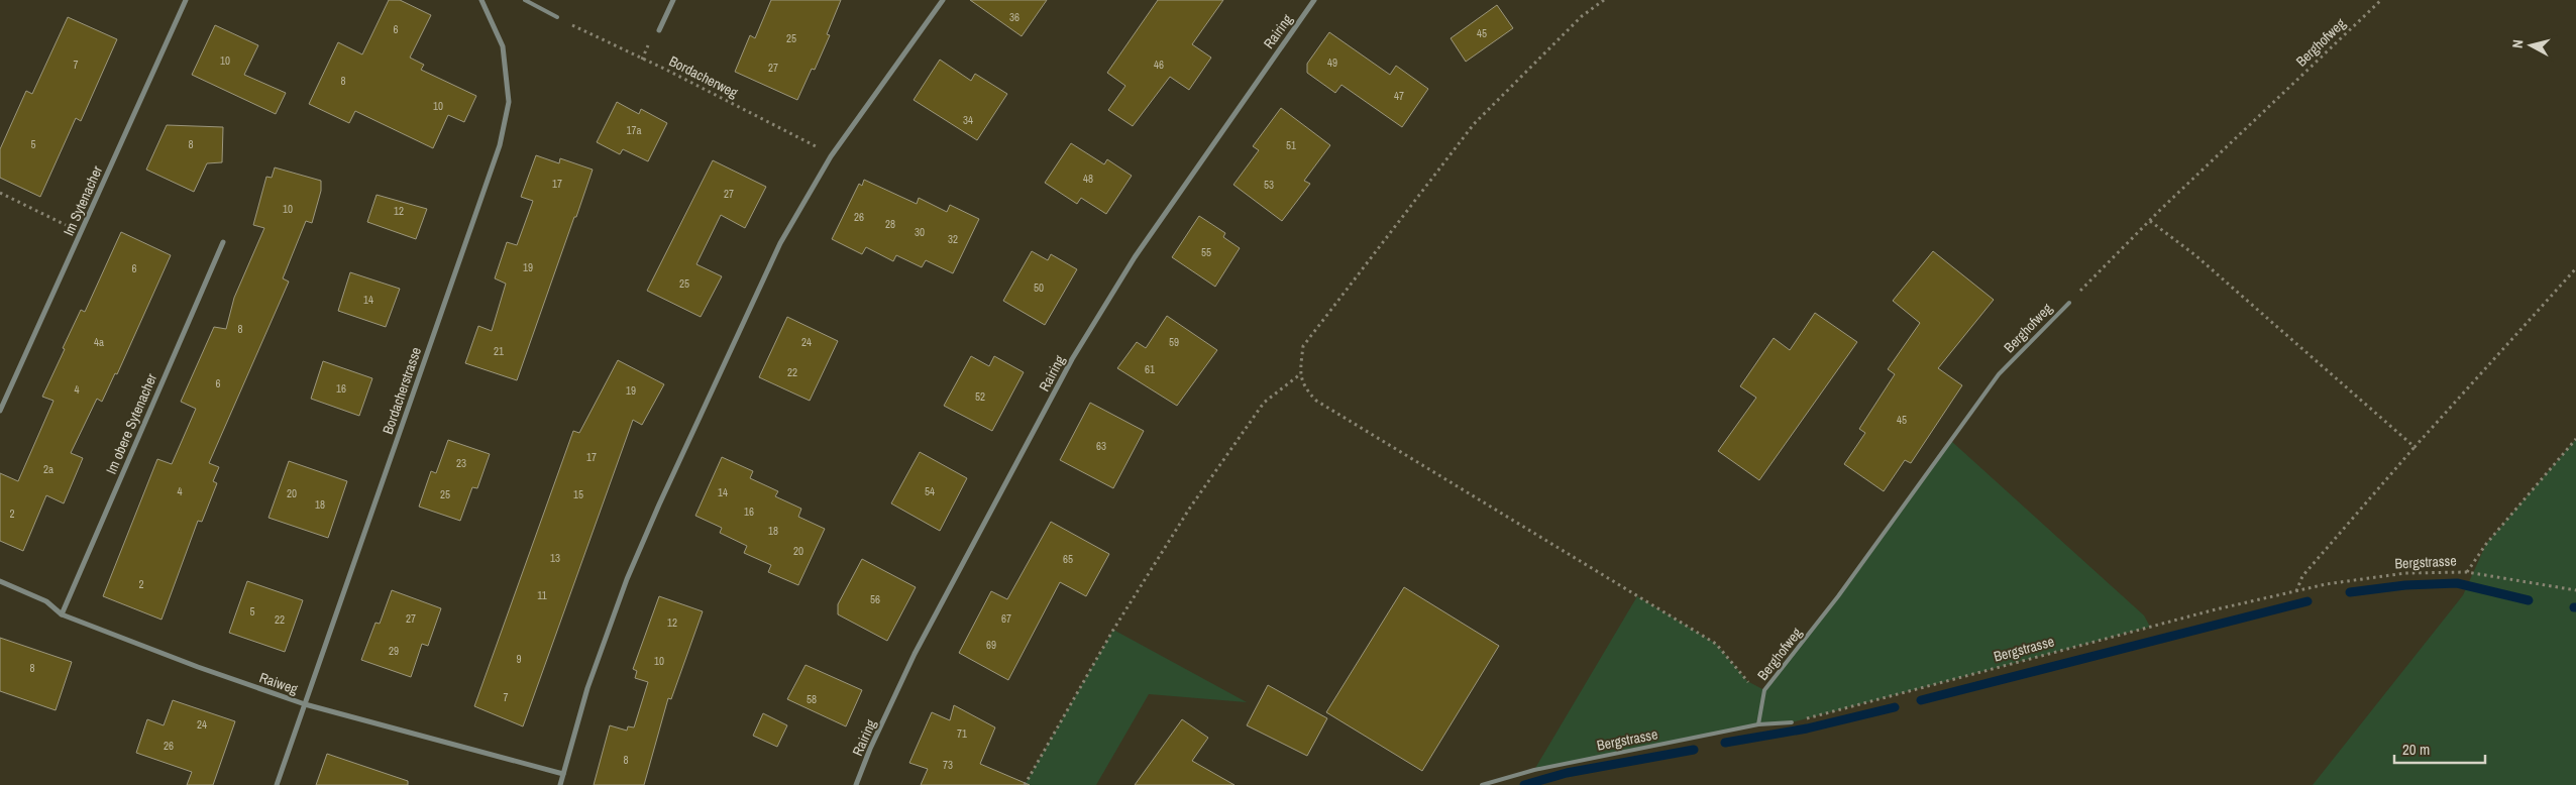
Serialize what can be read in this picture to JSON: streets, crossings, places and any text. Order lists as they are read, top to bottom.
{
  "streets": {
    "street": [
      "Rairing",
      "Im Sytenacher",
      "Bordacherstrasse",
      "Im obere Sytenacher",
      "Raiweg"
    ],
    "lane": ["Berghofweg", "Bergstrasse"],
    "path": ["Bordacherweg"]
  },
  "crossings": [
    ["Berghofweg", "Bergstrasse"],
    ["Bordacherstrasse", "Raiweg"],
    ["Im obere Sytenacher", "Raiweg"]
  ],
  "house_numbers": [
    "36",
    "6",
    "45",
    "25",
    "10",
    "49",
    "7",
    "46",
    "27",
    "8",
    "47",
    "10",
    "34",
    "17a",
    "5",
    "8",
    "51",
    "48",
    "17",
    "53",
    "27",
    "10",
    "12",
    "26",
    "28",
    "30",
    "32",
    "55",
    "19",
    "6",
    "25",
    "50",
    "14",
    "8",
    "4a",
    "24",
    "59",
    "21",
    "61",
    "22",
    "6",
    "16",
    "4",
    "19",
    "52",
    "45",
    "63",
    "17",
    "23",
    "2a",
    "4",
    "54",
    "14",
    "20",
    "25",
    "15",
    "18",
    "16",
    "2",
    "18",
    "20",
    "13",
    "65",
    "2",
    "11",
    "56",
    "5",
    "27",
    "67",
    "22",
    "12",
    "69",
    "29",
    "9",
    "10",
    "8",
    "7",
    "58",
    "24",
    "71",
    "26",
    "8",
    "73"
  ],
  "scale_bar": "20 m",
  "north": "left"
}
